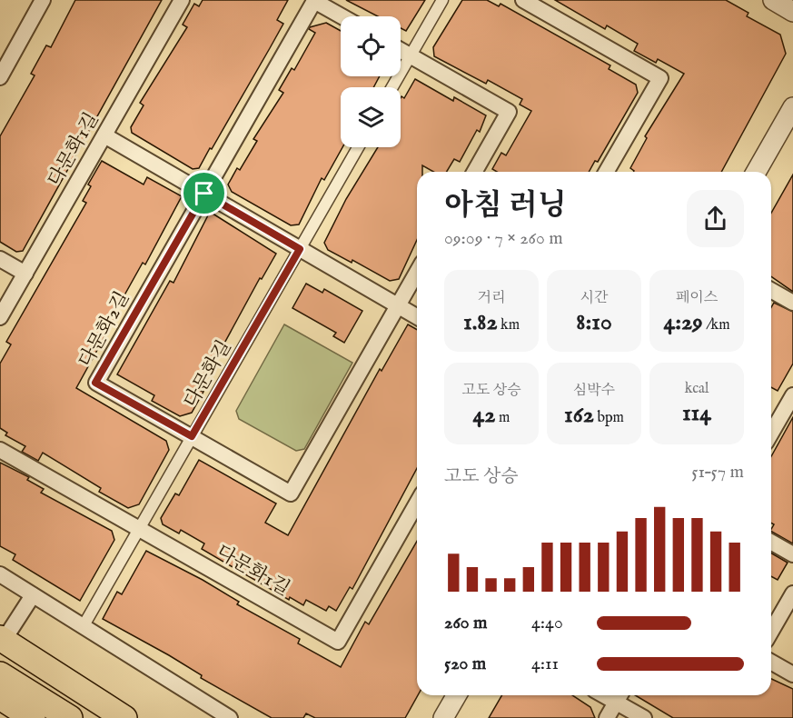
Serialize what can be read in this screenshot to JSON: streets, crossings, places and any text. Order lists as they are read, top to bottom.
{
  "streets": {
    "street": ["다문화1길", "다문화2길", "다문화길"]
  },
  "crossings": [
    ["다문화1길", "다문화길"],
    ["다문화2길", "다문화길"]
  ],
  "page": {
    "heading": ["아침 러닝", "09:09 · 7 × 260 m"],
    "stats": [
      ["거리", "1.82 km"],
      ["시간", "8:10"],
      ["페이스", "4:29 /km"],
      ["고도 상승", "42 m"],
      ["심박수", "162 bpm"],
      ["kcal", "114"]
    ],
    "chart": ["고도 상승", "51–57 m"],
    "list": [
      {
        "name": "260 m",
        "note": "4:40"
      },
      {
        "name": "520 m",
        "note": "4:11"
      }
    ]
  }
}
